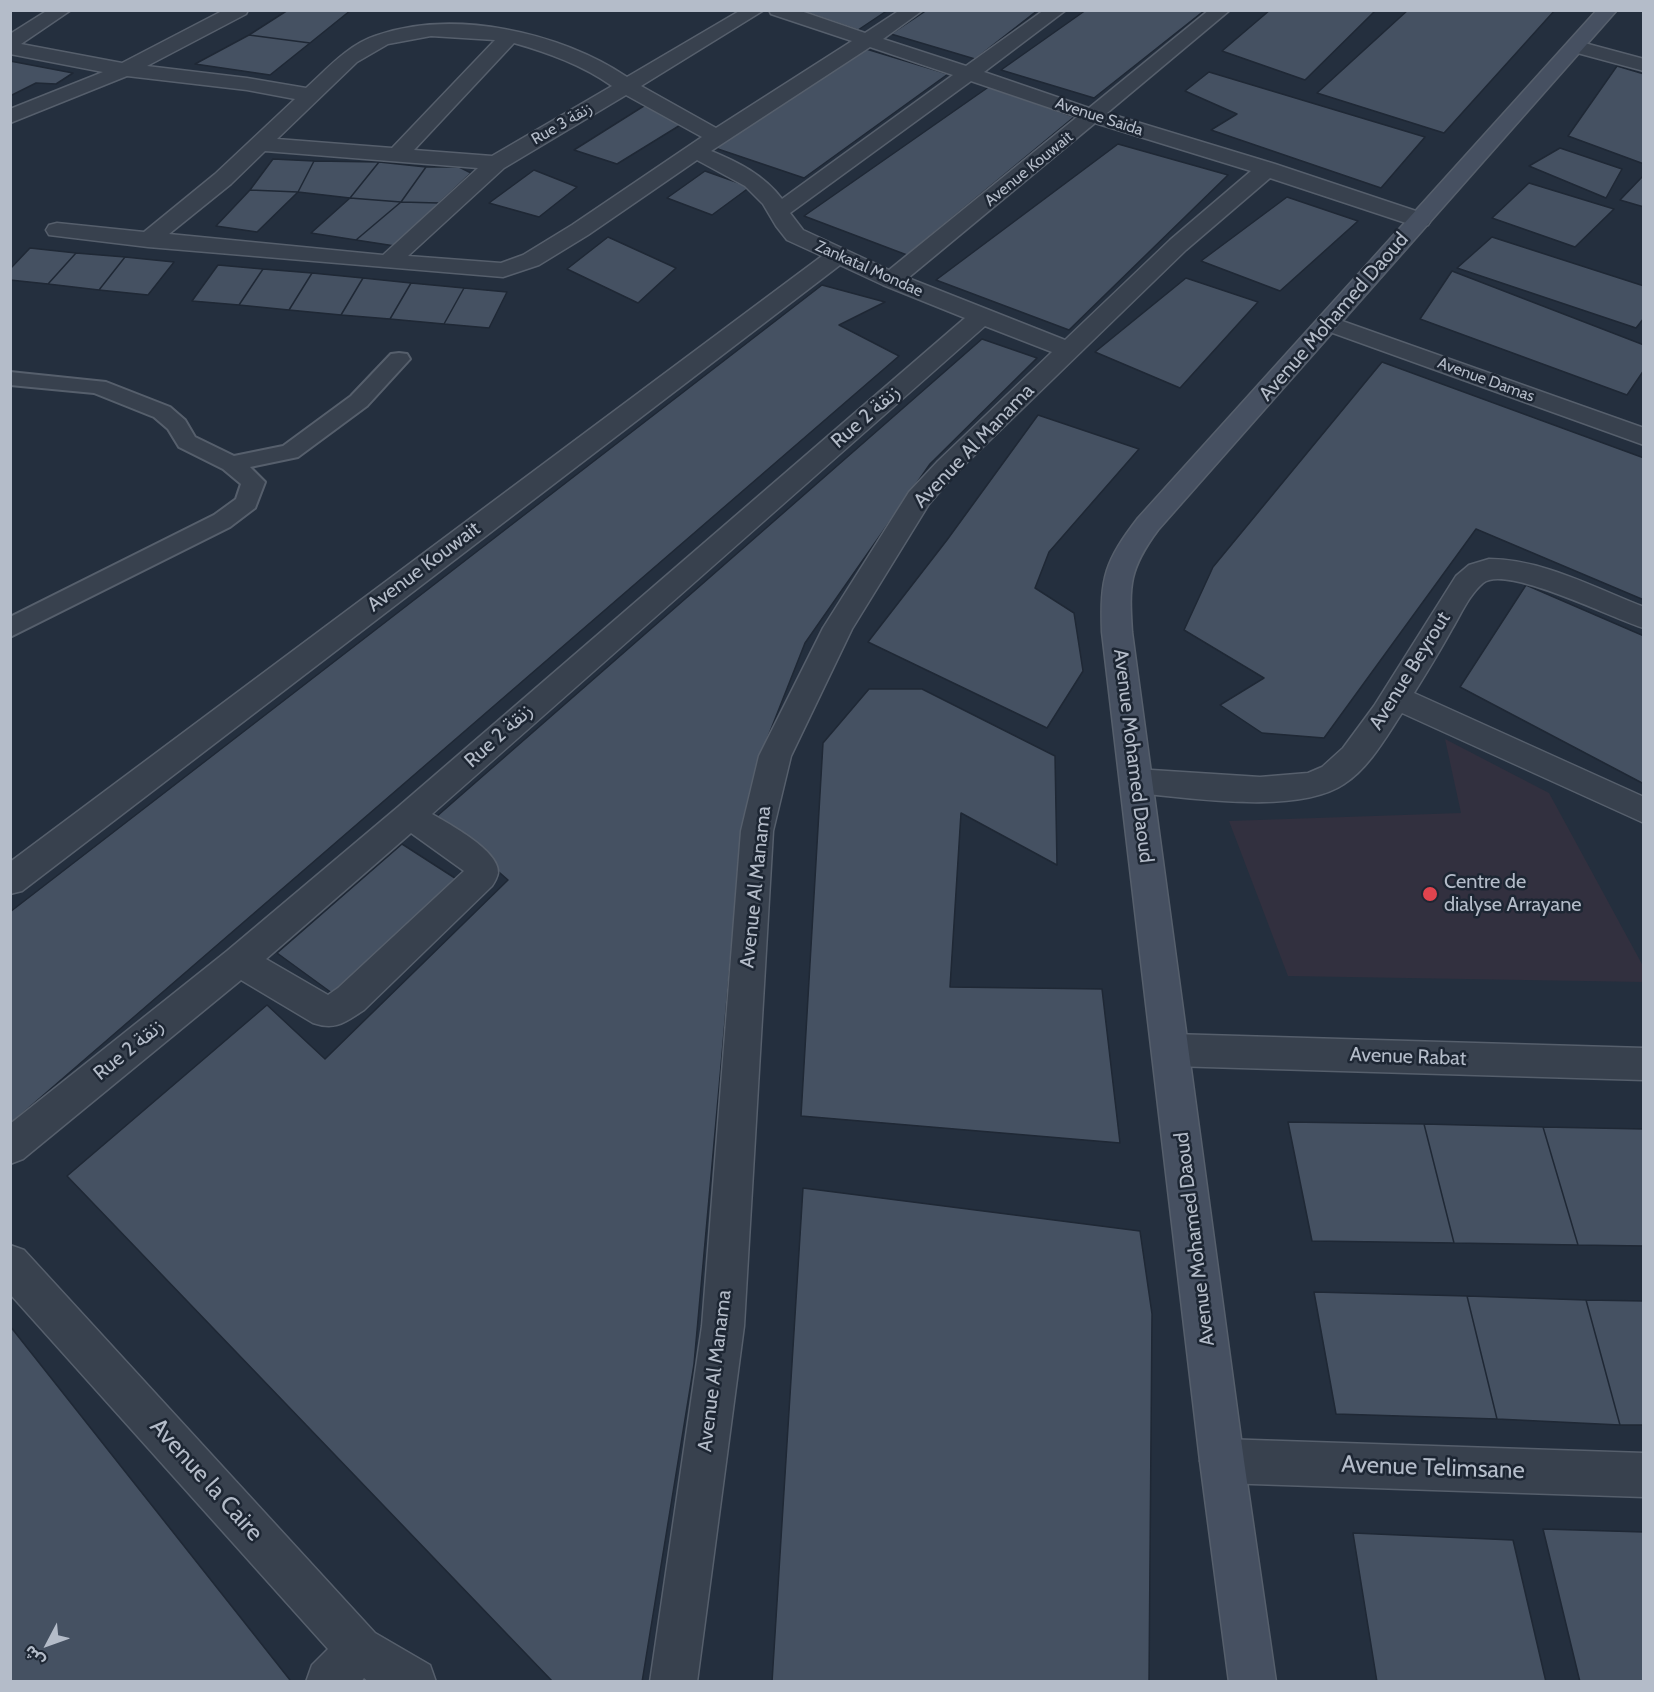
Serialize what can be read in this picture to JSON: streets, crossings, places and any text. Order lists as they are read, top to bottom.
{
  "streets": {
    "street": [
      "Avenue Saida",
      "Rue 3 زنقة",
      "Avenue Kouwait",
      "Zankatal Mondae",
      "Avenue Mohamed Daoud",
      "Avenue Damas",
      "Rue 2 زنقة",
      "Avenue Al Manama",
      "Avenue Beyrout",
      "Avenue Rabat",
      "Avenue Telimsane",
      "Avenue la Caire"
    ]
  },
  "crossings": [
    ["Avenue Saida", "Avenue Kouwait"],
    ["Avenue Saida", "Avenue Mohamed Daoud"],
    ["Avenue Saida", "Avenue Al Manama"],
    ["Avenue Kouwait", "Zankatal Mondae"],
    ["Zankatal Mondae", "Rue 2 زنقة"],
    ["Zankatal Mondae", "Avenue Al Manama"],
    ["Avenue Mohamed Daoud", "Avenue Damas"],
    ["Avenue Mohamed Daoud", "Avenue Beyrout"],
    ["Avenue Mohamed Daoud", "Avenue Rabat"],
    ["Avenue Mohamed Daoud", "Avenue Telimsane"]
  ],
  "places": ["Centre de dialyse Arrayane"],
  "north": "bottom left"
}
